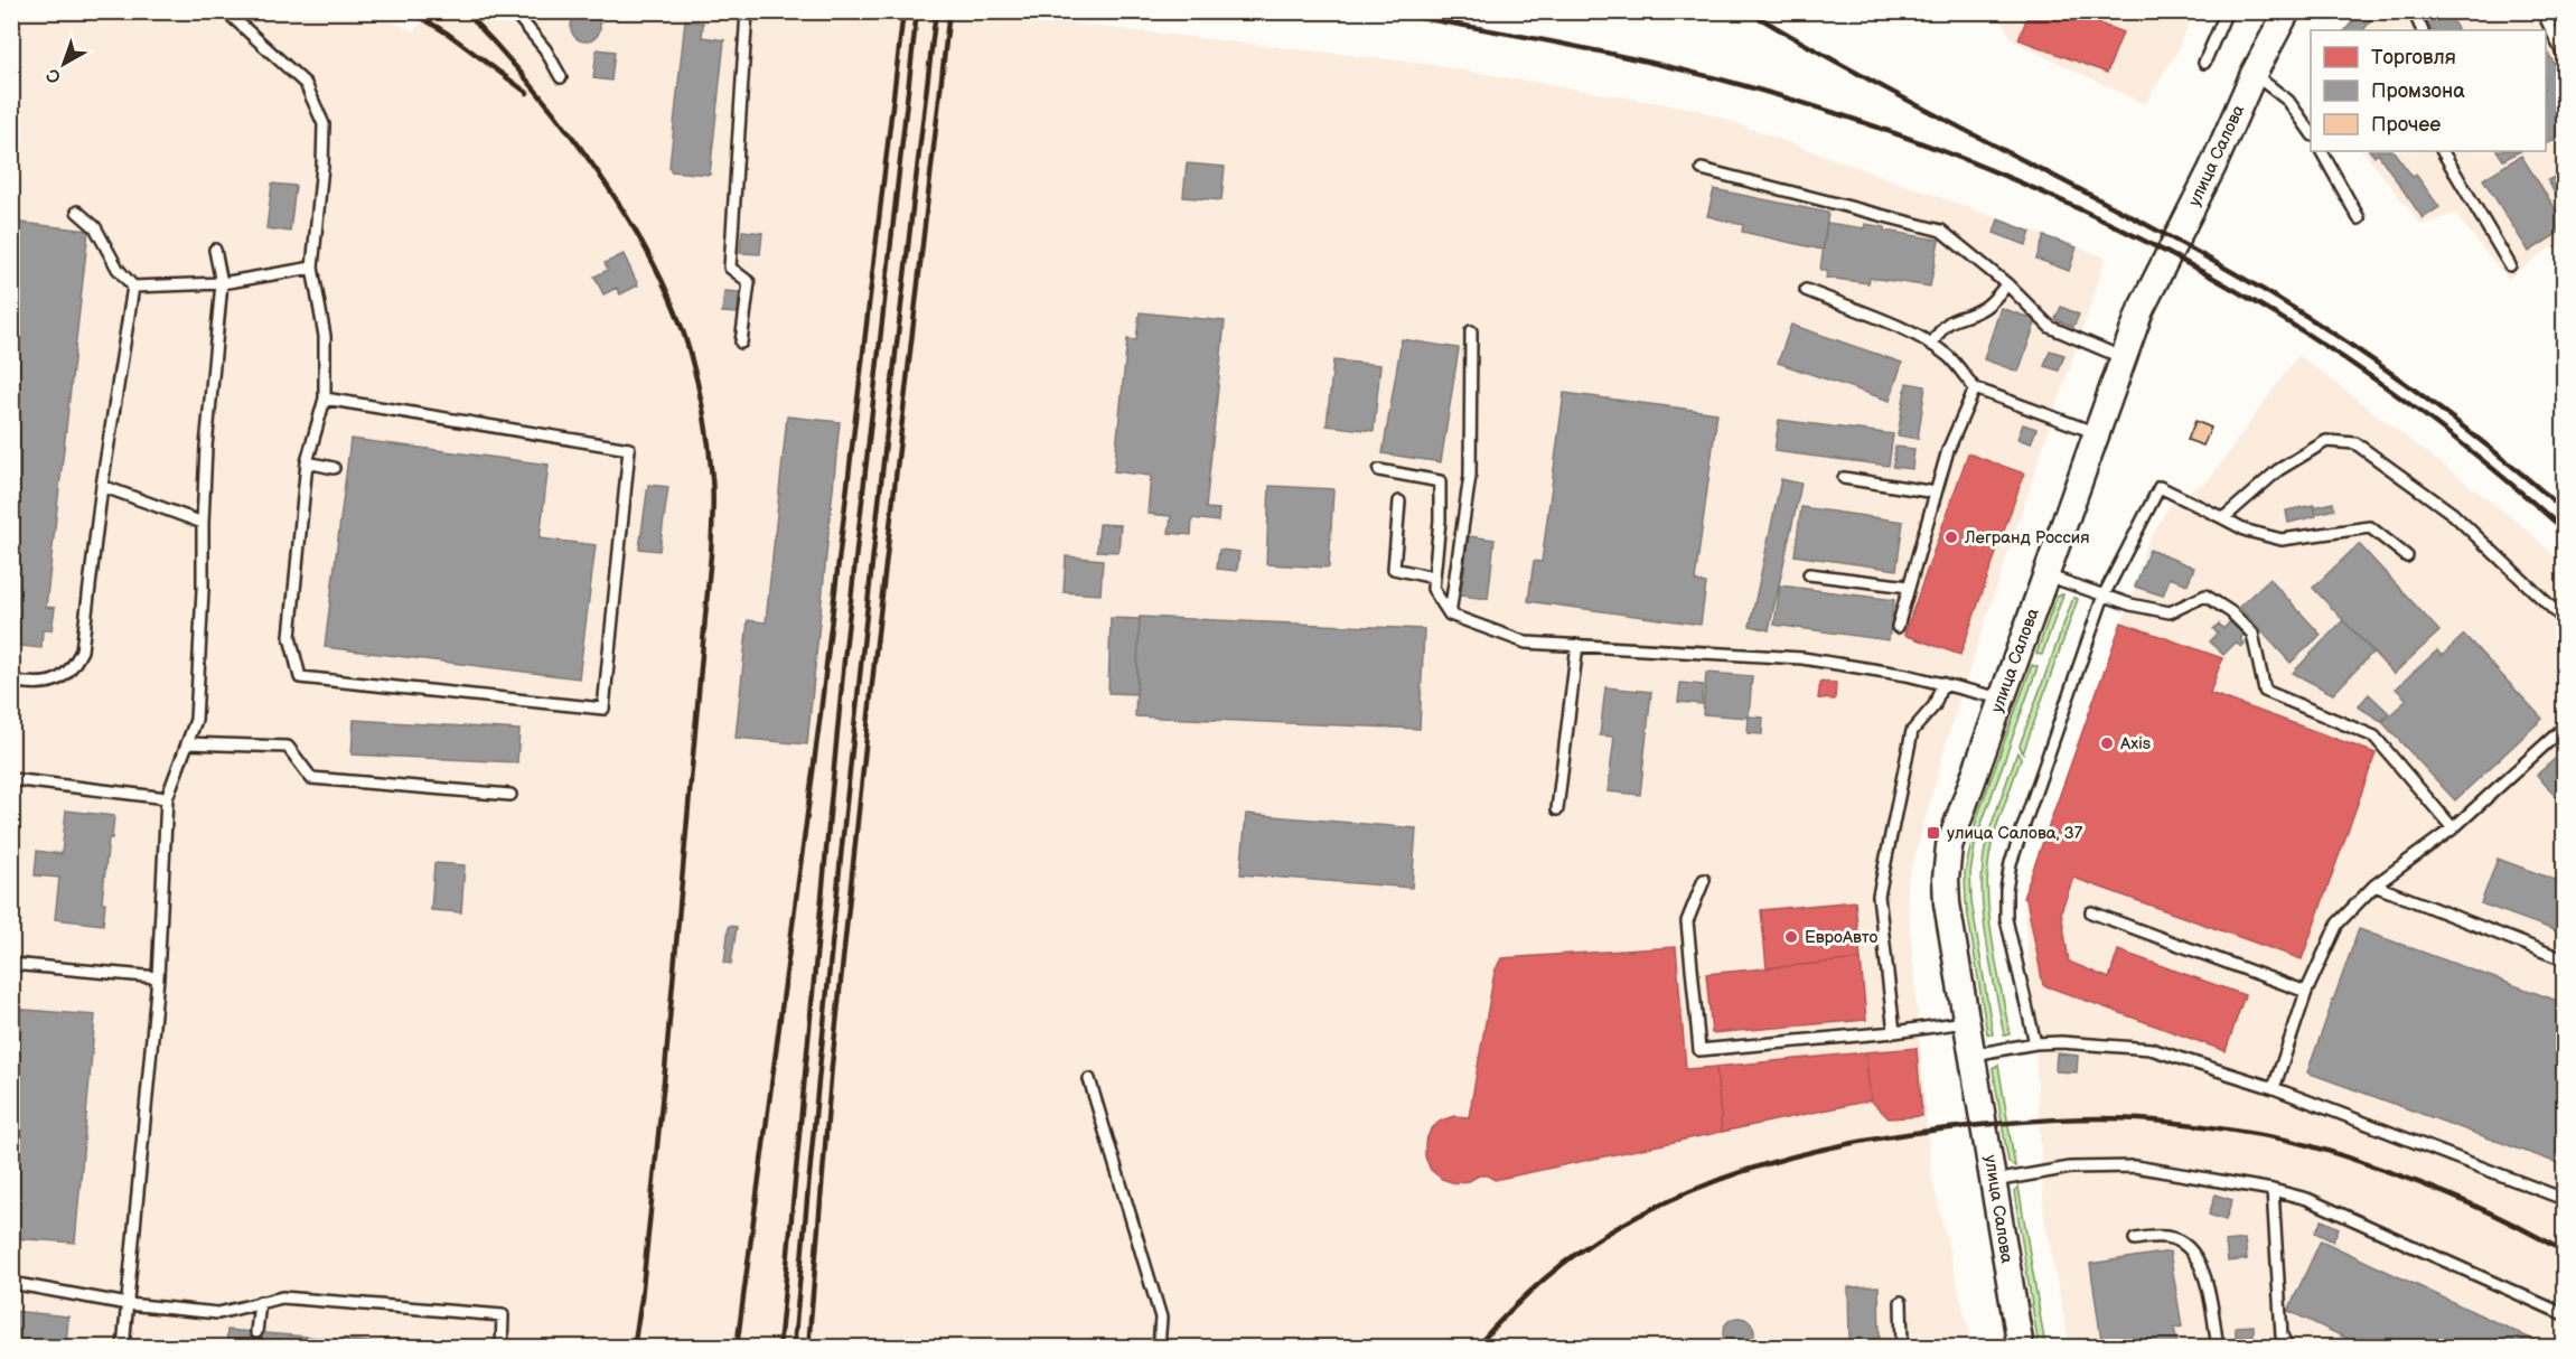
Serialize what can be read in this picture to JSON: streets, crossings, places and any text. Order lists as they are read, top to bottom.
{
  "streets": {
    "street": ["улица Салова"]
  },
  "places": {
    "other": ["Легранд Россия", "Axis", "ЕвроАвто"],
    "transit": ["улица Салова, 37"]
  },
  "legend": ["Торговля", "Промзона", "Прочее"],
  "north": "bottom left"
}
